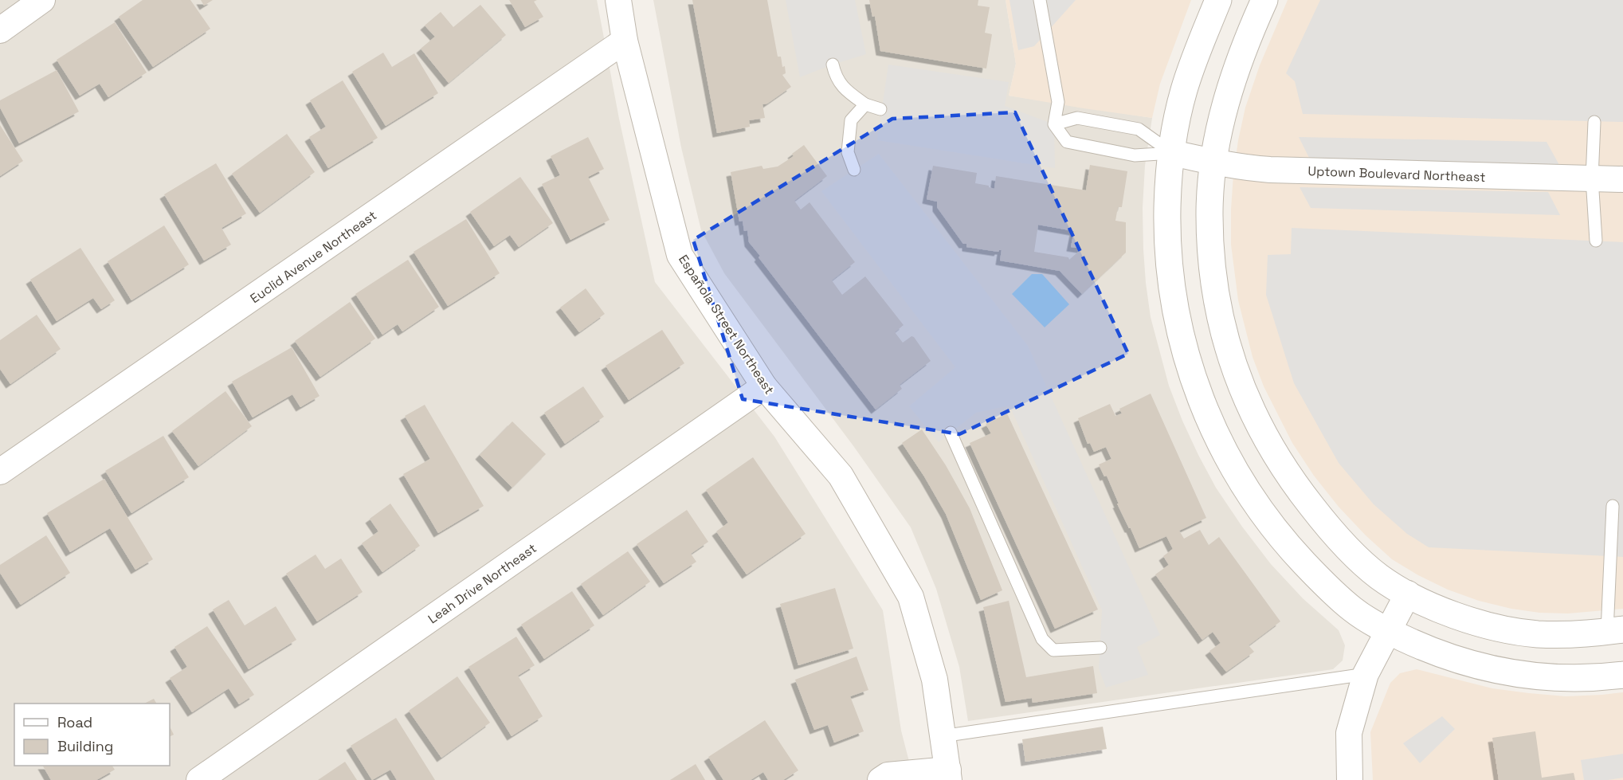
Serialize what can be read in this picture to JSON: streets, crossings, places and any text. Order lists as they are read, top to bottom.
{
  "streets": {
    "street": [
      "Uptown Boulevard Northeast",
      "Euclid Avenue Northeast",
      "Española Street Northeast",
      "Leah Drive Northeast"
    ]
  },
  "crossings": [
    ["Euclid Avenue Northeast", "Española Street Northeast"],
    ["Española Street Northeast", "Leah Drive Northeast"]
  ],
  "legend": ["Road", "Building"]
}
